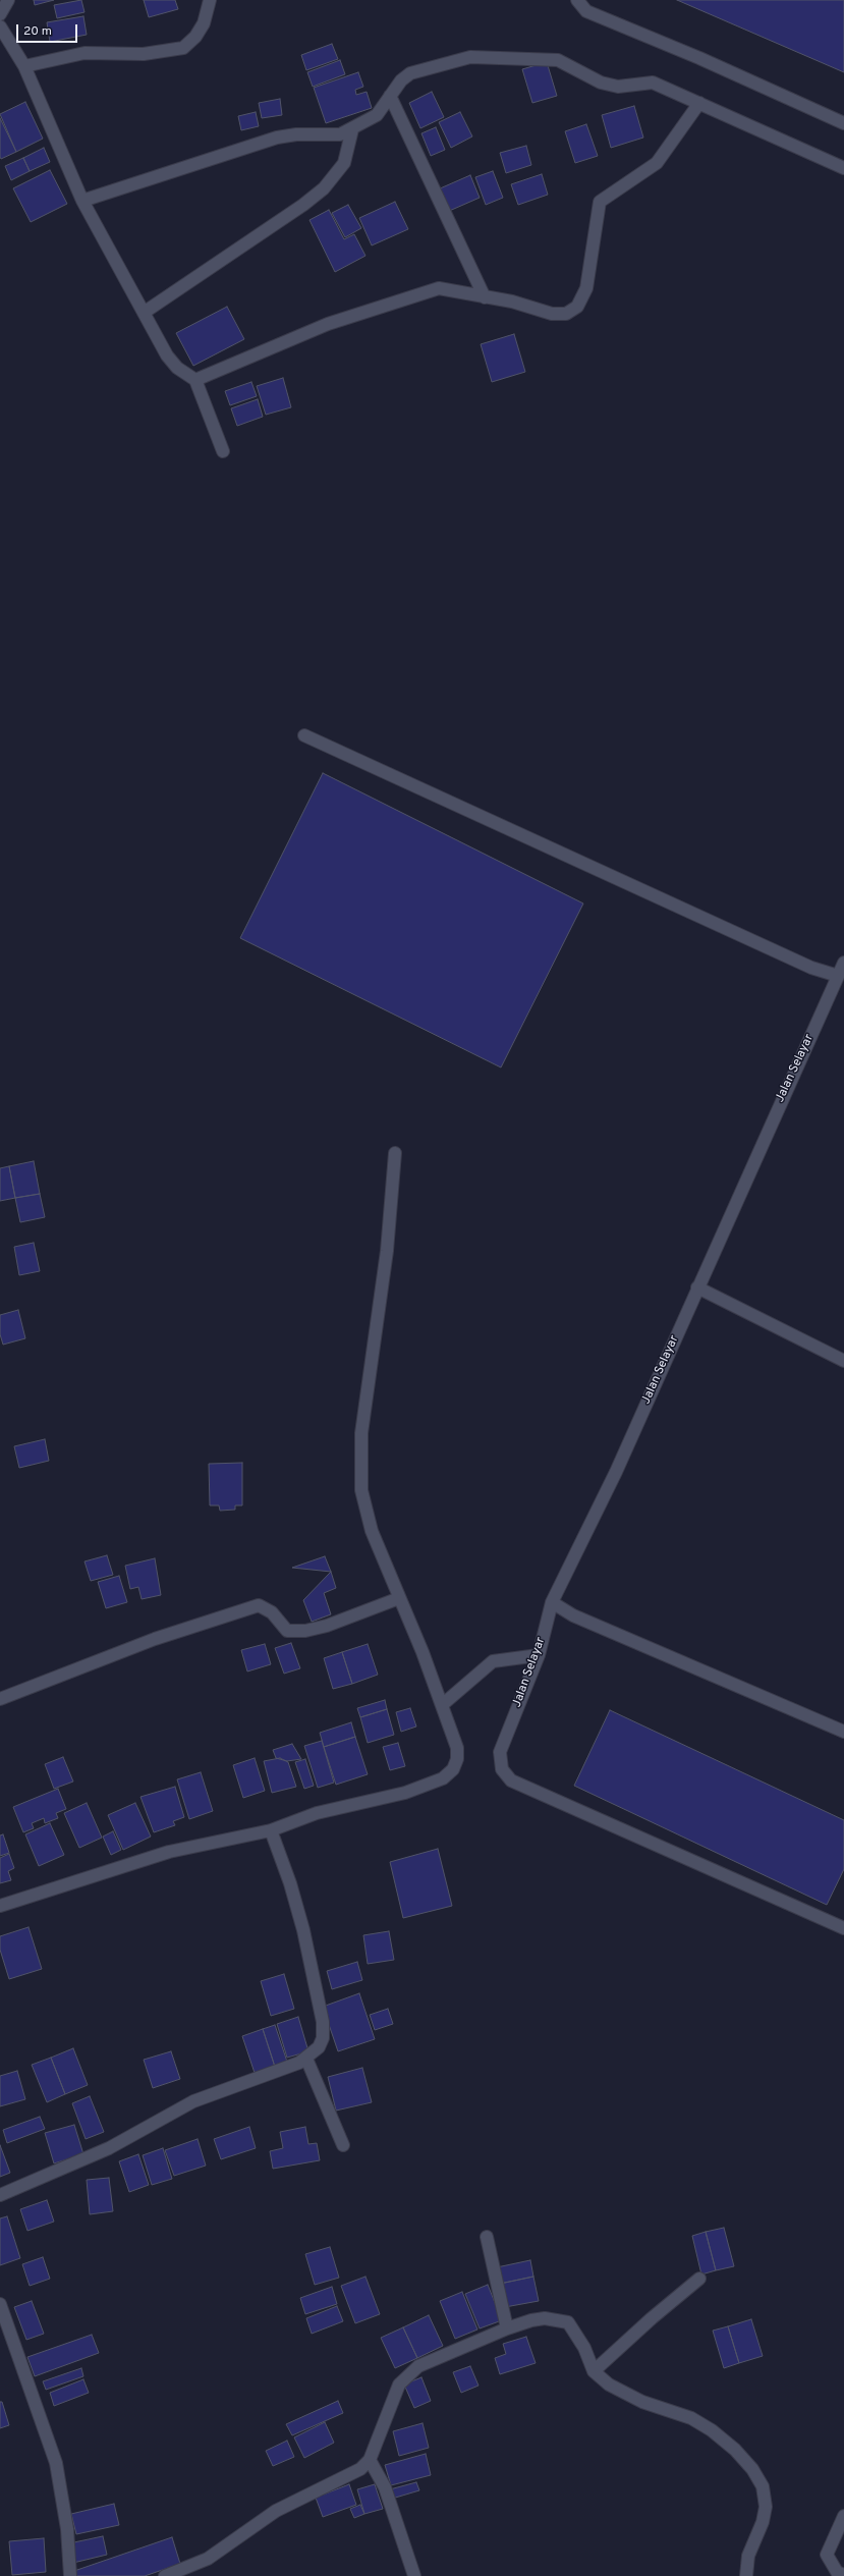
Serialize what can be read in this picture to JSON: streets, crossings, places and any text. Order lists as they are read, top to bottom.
{
  "streets": {
    "street": ["Jalan Selayar"]
  },
  "scale_bar": "20 m"
}
